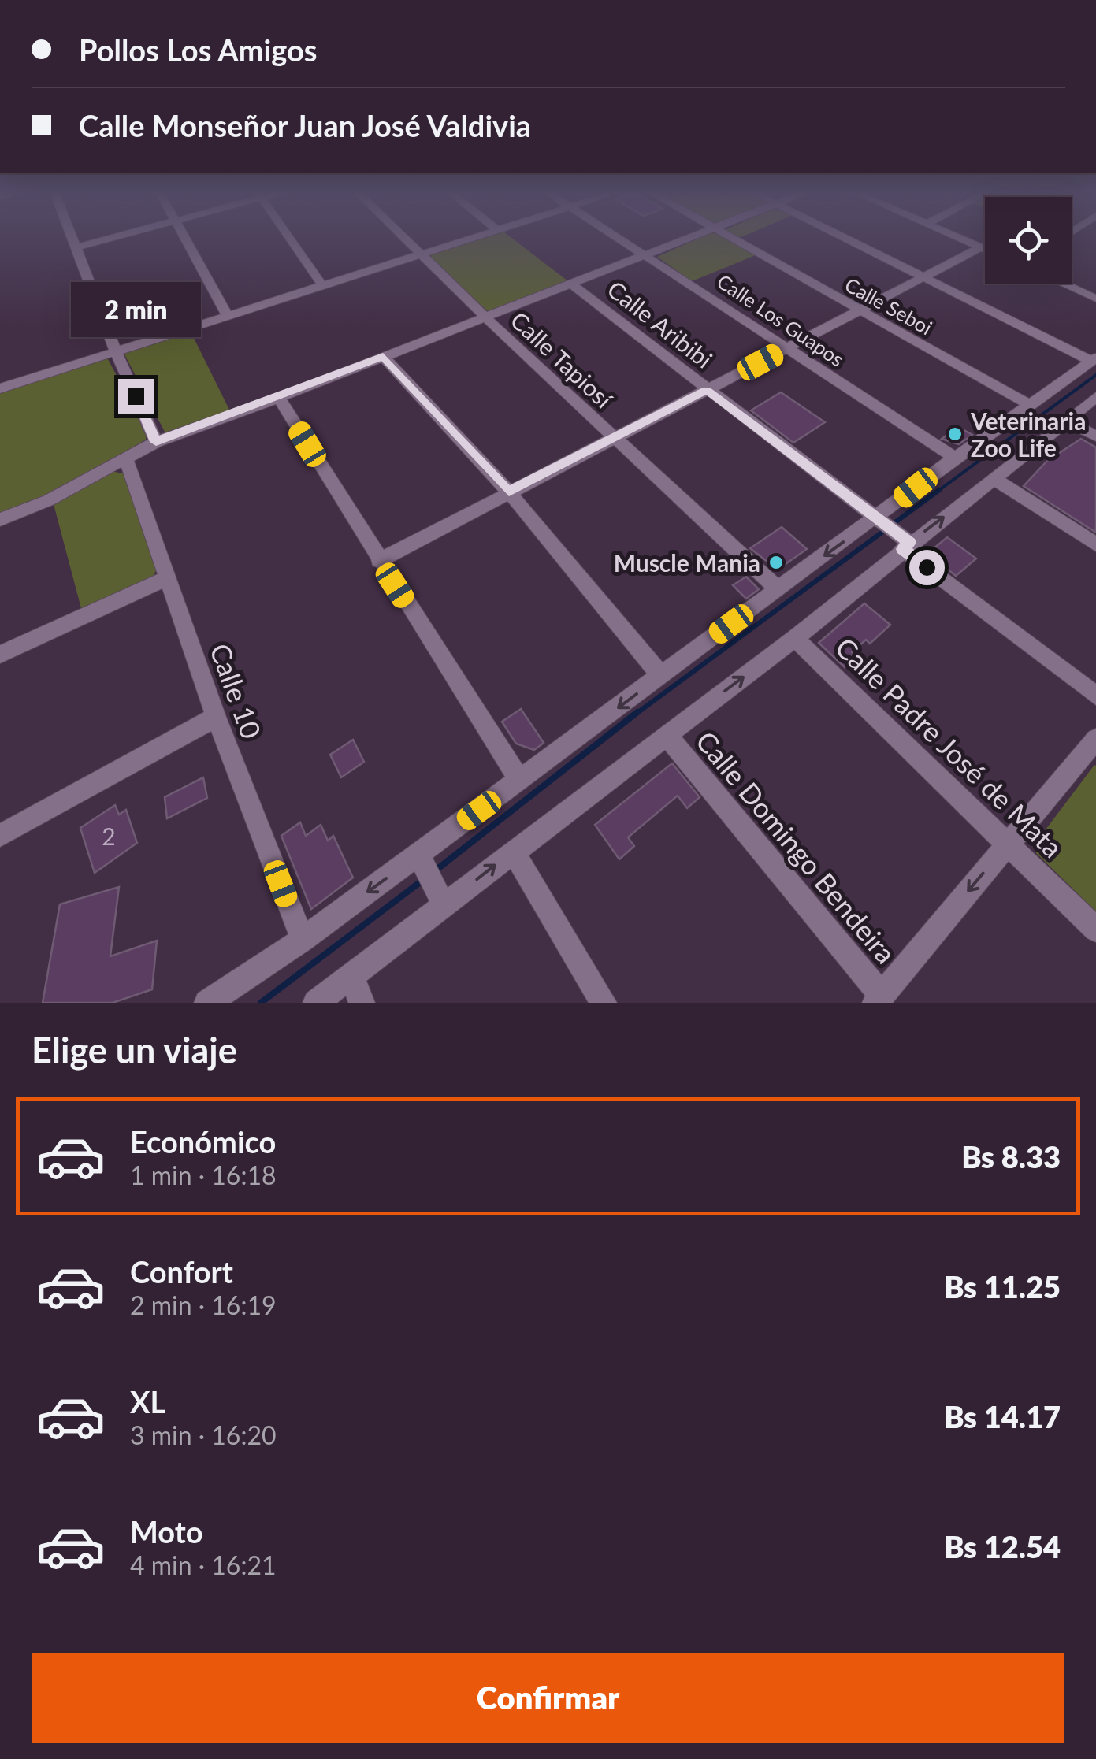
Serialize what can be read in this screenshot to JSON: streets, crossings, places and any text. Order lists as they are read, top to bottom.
{
  "streets": {
    "street": [
      "Calle Seboi",
      "Calle Los Guapos",
      "Calle Aribibi",
      "Calle Tapiosí",
      "Calle 10",
      "Calle Padre José de Mata",
      "Calle Domingo Bendeira"
    ]
  },
  "places": ["Veterinaria Zoo Life", "Muscle Mania"],
  "house_numbers": ["2"],
  "page": {
    "banner": ["Pollos Los Amigos", "Calle Monseñor Juan José Valdivia"],
    "bubble": "2 min",
    "heading": "Elige un viaje",
    "list": [
      {
        "name": "Económico",
        "note": "1 min · 16:18",
        "value": "Bs 8.33"
      },
      {
        "name": "Confort",
        "note": "2 min · 16:19",
        "value": "Bs 11.25"
      },
      {
        "name": "XL",
        "note": "3 min · 16:20",
        "value": "Bs 14.17"
      },
      {
        "name": "Moto",
        "note": "4 min · 16:21",
        "value": "Bs 12.54"
      }
    ],
    "buttons": "Confirmar"
  }
}
